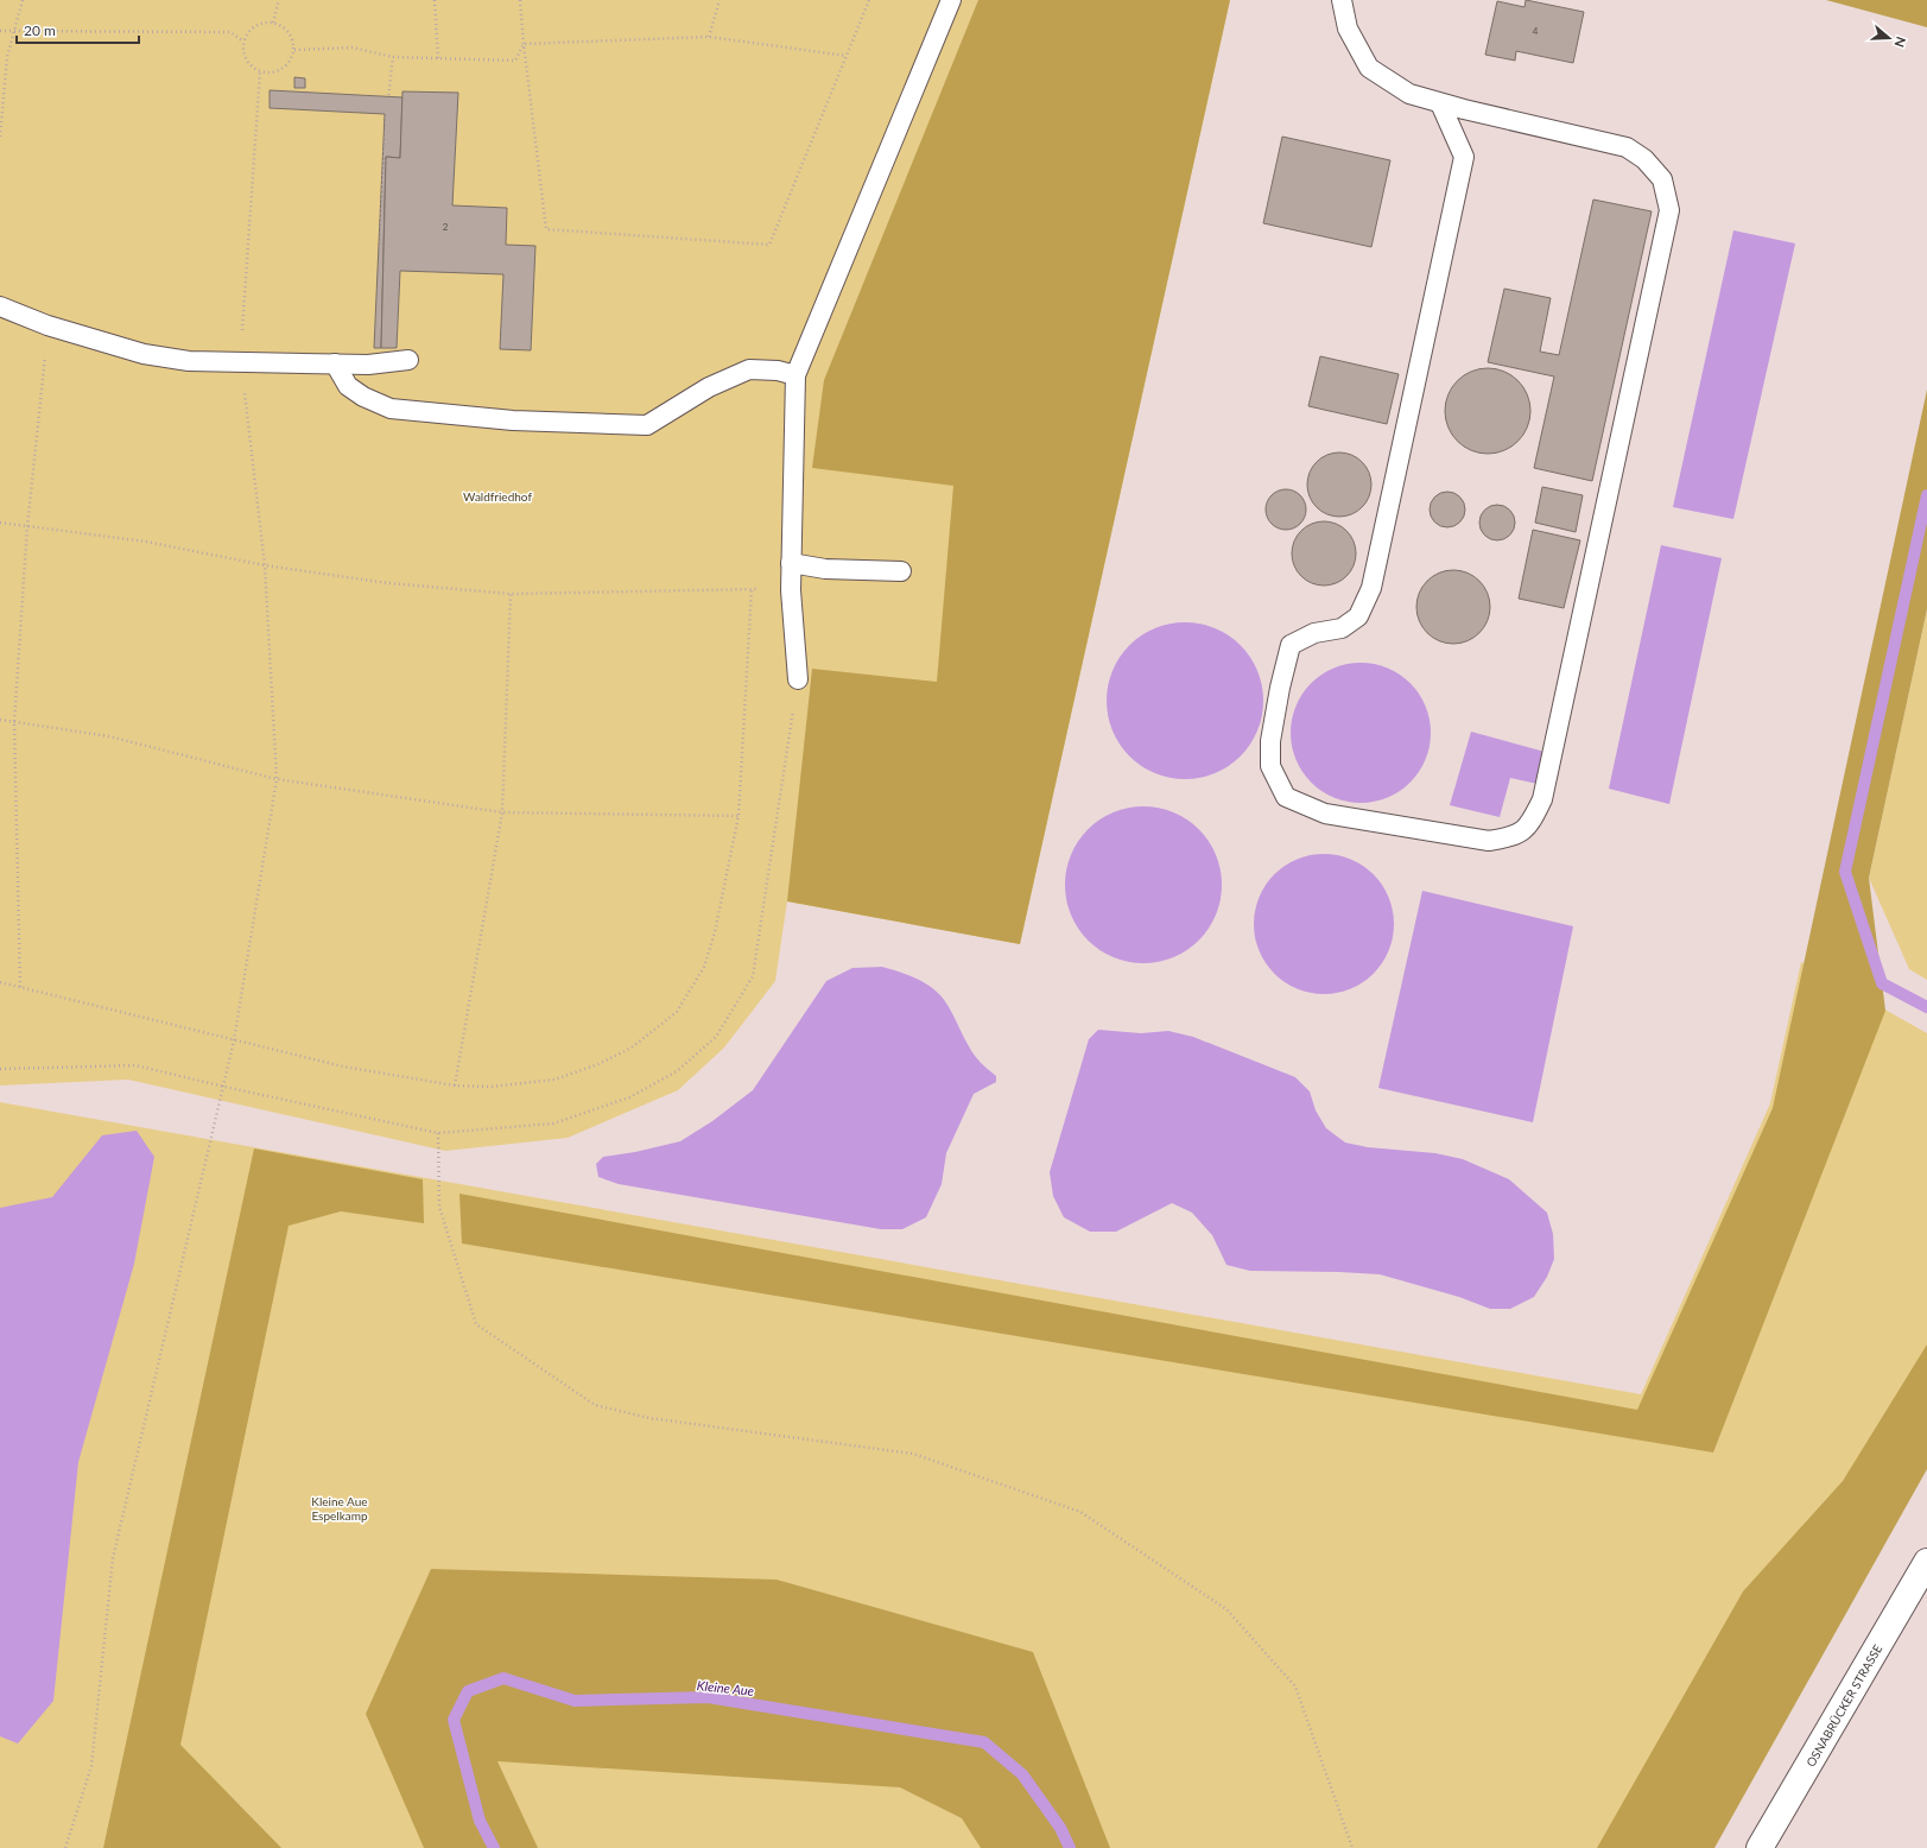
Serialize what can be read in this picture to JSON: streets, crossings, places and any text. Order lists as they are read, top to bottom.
{
  "streets": {
    "main road": ["OSNABRÜCKER STRASSE"]
  },
  "water": ["Kleine Aue"],
  "parks": ["Waldfriedhof", "Kleine Aue Espelkamp"],
  "house_numbers": ["4", "2"],
  "scale_bar": "20 m",
  "north": "right"
}
